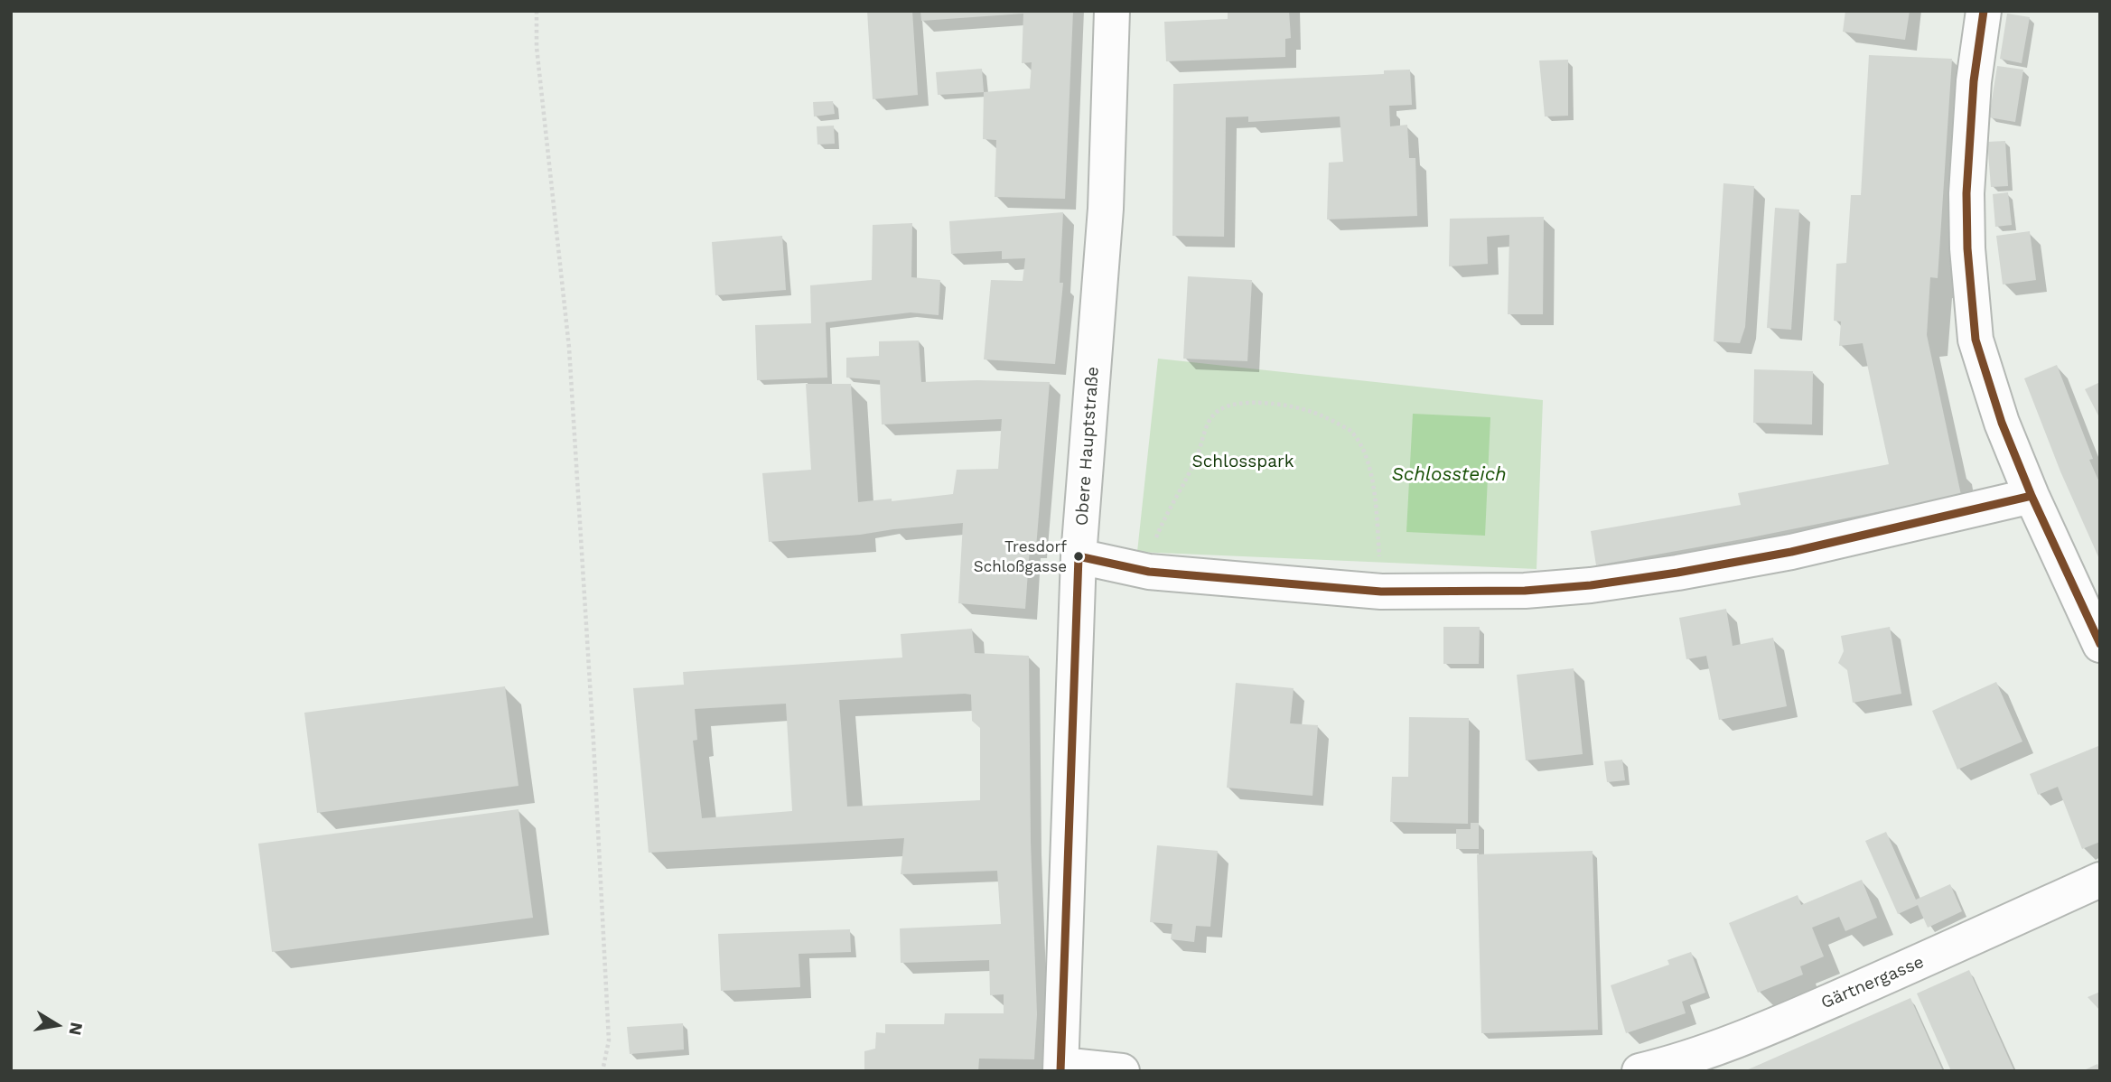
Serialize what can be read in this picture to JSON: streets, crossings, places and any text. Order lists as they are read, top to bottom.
{
  "streets": {
    "street": ["Obere Hauptstraße", "Gärtnergasse"]
  },
  "water": ["Schlossteich"],
  "parks": ["Schlosspark"],
  "places": ["Tresdorf Schloßgasse"],
  "north": "right"
}
